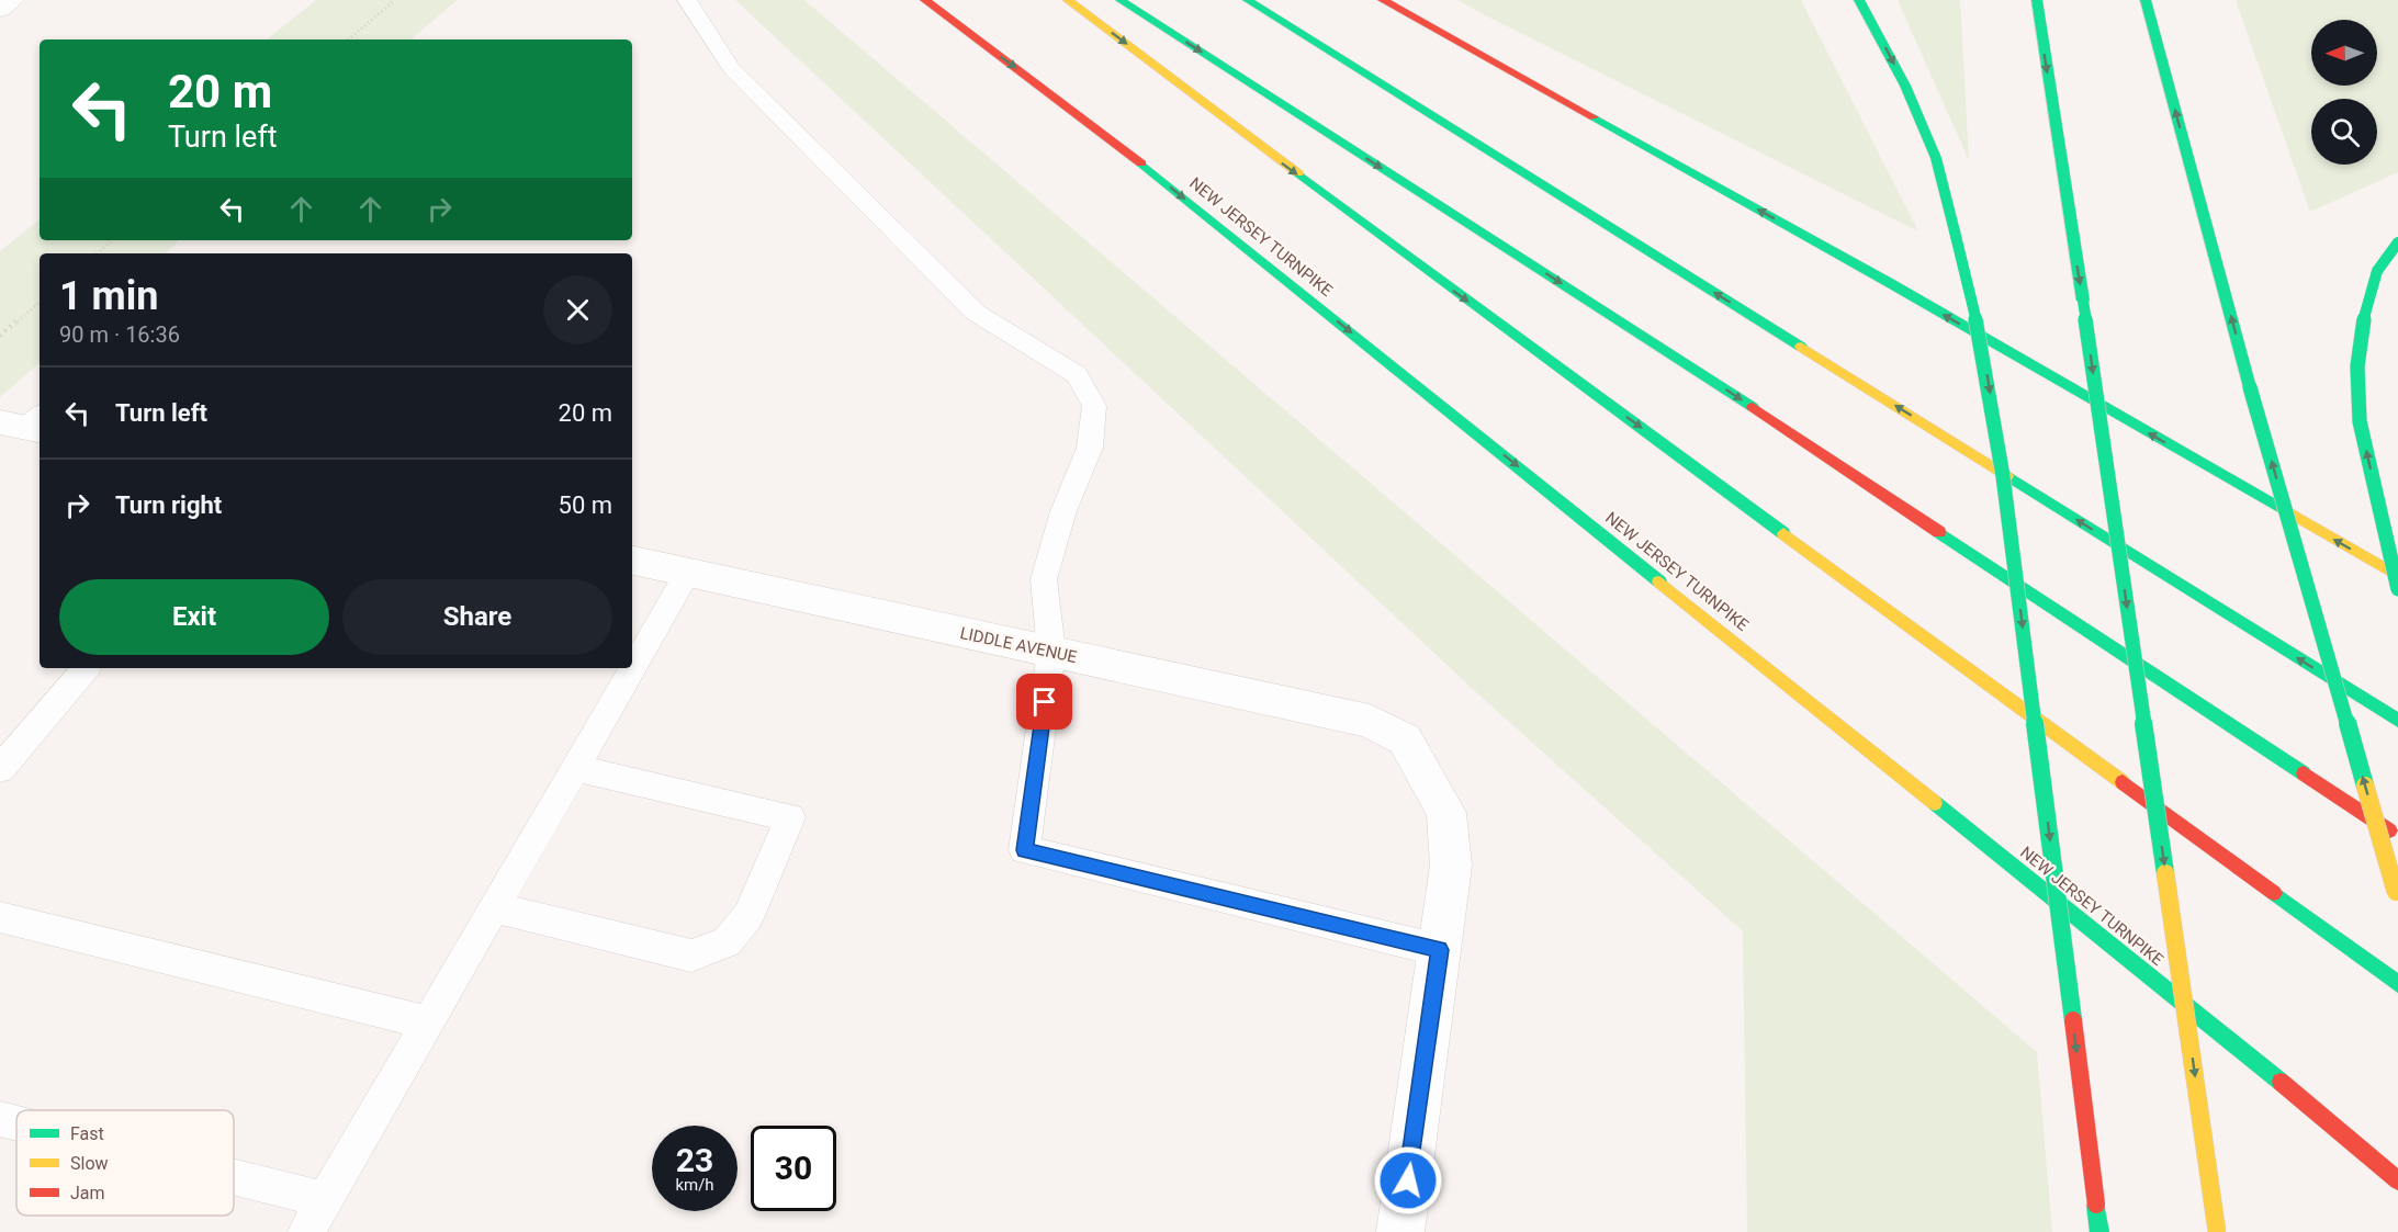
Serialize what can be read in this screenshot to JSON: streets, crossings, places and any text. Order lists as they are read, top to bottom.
{
  "streets": {
    "highway": ["NEW JERSEY TURNPIKE"],
    "street": ["LIDDLE AVENUE"]
  },
  "legend": ["Fast", "Slow", "Jam"],
  "north": "left",
  "page": {
    "turn": ["20 m", "Turn left"],
    "heading": ["1 min", "90 m · 16:36"],
    "list": [
      {
        "name": "Turn left",
        "value": "20 m"
      },
      {
        "name": "Turn right",
        "value": "50 m"
      }
    ],
    "buttons": ["Exit", "Share"],
    "speed": "23 km/h",
    "limit": "30"
  }
}
